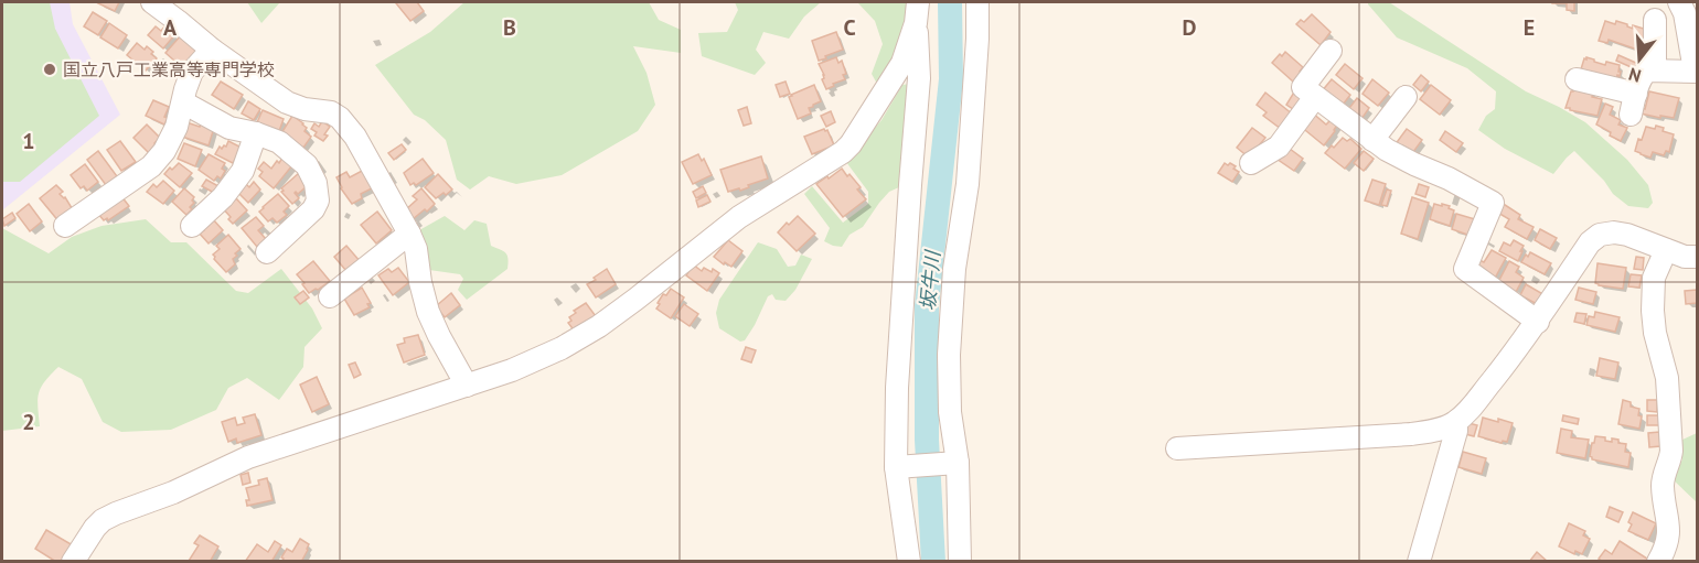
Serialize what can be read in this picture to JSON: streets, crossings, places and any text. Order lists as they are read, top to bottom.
{
  "water": ["坂牛川"],
  "places": ["国立八戸工業高等専門学校"],
  "north": "bottom",
  "grid": {
    "columns": [
      "A",
      "B",
      "C",
      "D",
      "E"
    ],
    "rows": ["1", "2"]
  }
}
